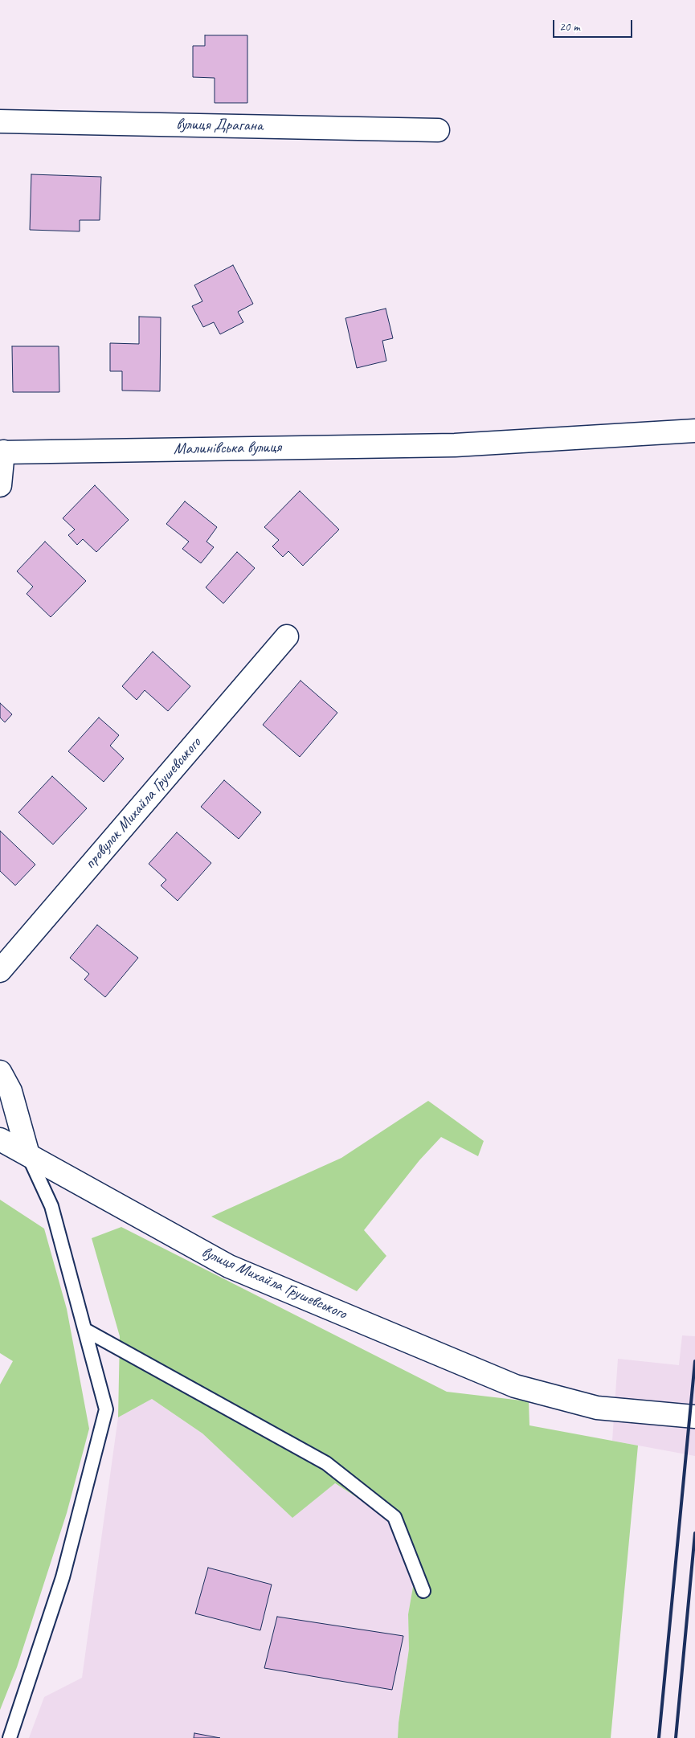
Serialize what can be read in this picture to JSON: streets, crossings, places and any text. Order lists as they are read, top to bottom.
{
  "streets": {
    "street": [
      "вулиця Драгана",
      "Малинівська вулиця",
      "провулок Михайла Грушевського",
      "вулиця Михайла Грушевського"
    ]
  },
  "scale_bar": "20 m"
}
